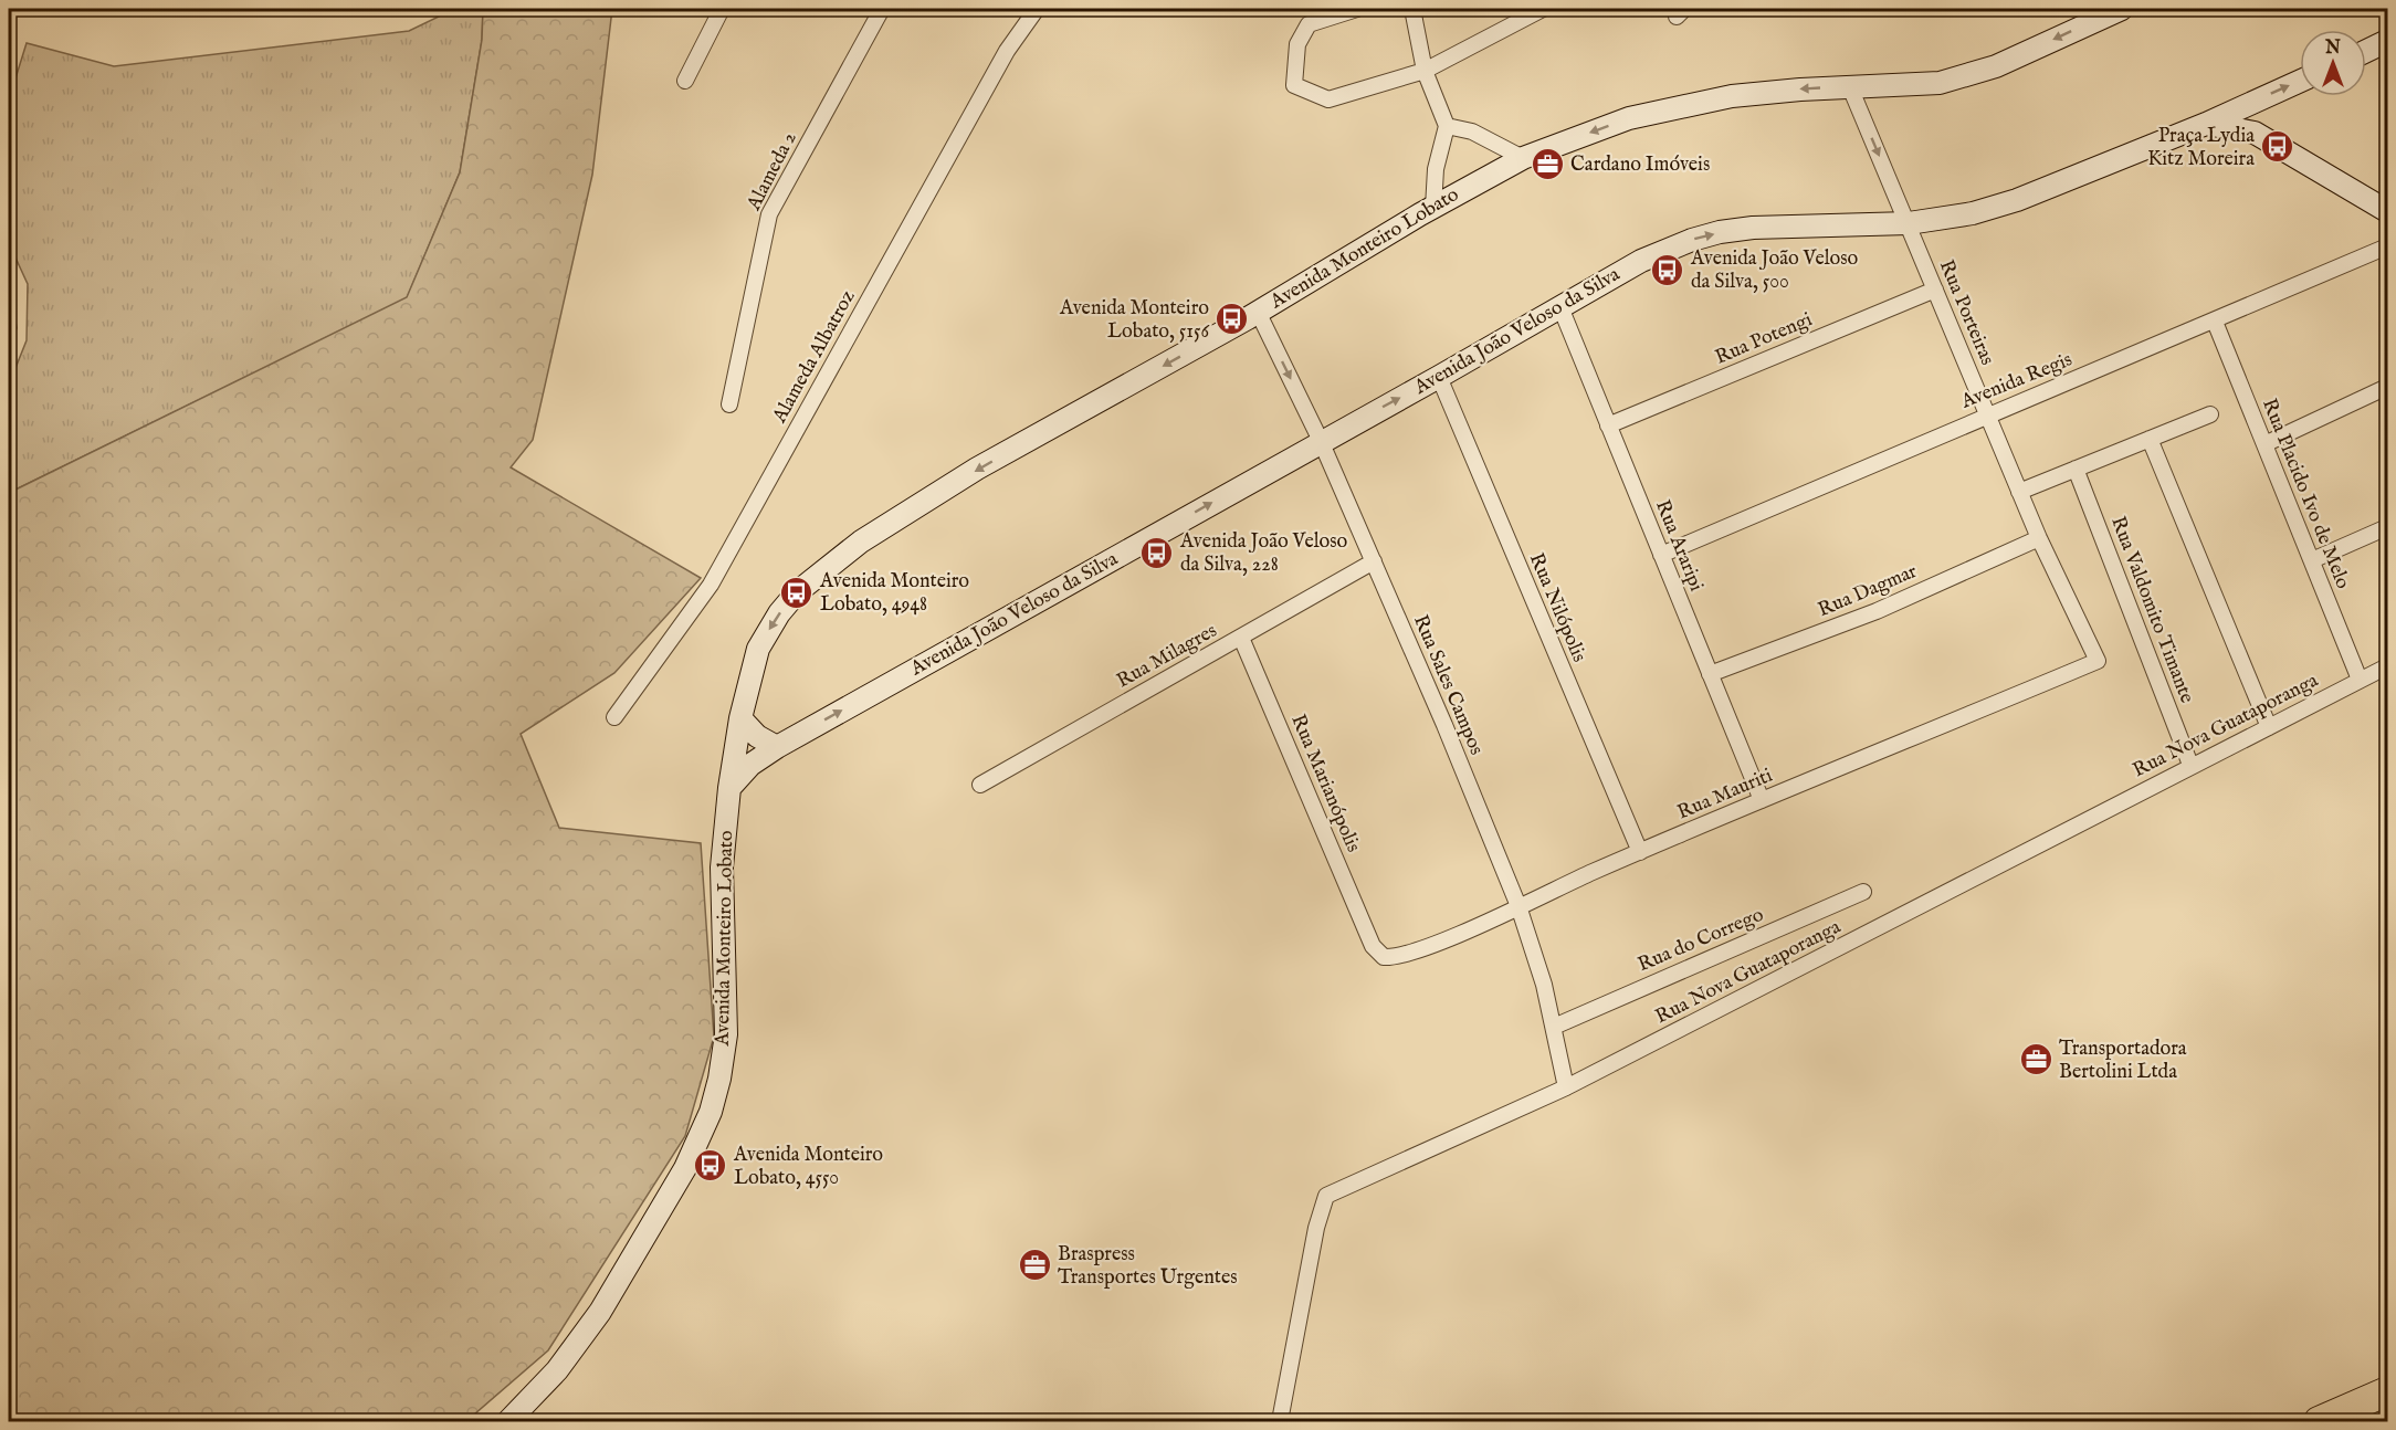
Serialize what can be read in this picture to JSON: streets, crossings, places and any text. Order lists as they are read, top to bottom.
{
  "streets": {
    "main road": ["Avenida Monteiro Lobato", "Avenida João Veloso da Silva"],
    "street": [
      "Alameda 2",
      "Rua Porteiras",
      "Rua Potengi",
      "Alameda Albatroz",
      "Avenida Regis",
      "Rua Placido Ivo de Melo",
      "Rua Araripi",
      "Rua Dagmar",
      "Rua Nilópolis",
      "Rua Valdomito Timante",
      "Rua Milagres",
      "Rua Sales Campos",
      "Rua Nova Guataporanga",
      "Rua Marianópolis",
      "Rua Mauriti",
      "Rua do Corrego"
    ]
  },
  "crossings": [
    ["Avenida Monteiro Lobato", "Rua Porteiras"],
    ["Avenida Monteiro Lobato", "Rua Sales Campos"],
    ["Rua Porteiras", "Avenida João Veloso da Silva"],
    ["Rua Porteiras", "Rua Potengi"],
    ["Rua Porteiras", "Avenida Regis"],
    ["Rua Porteiras", "Rua Dagmar"],
    ["Rua Porteiras", "Rua Mauriti"],
    ["Avenida João Veloso da Silva", "Rua Araripi"],
    ["Avenida João Veloso da Silva", "Rua Nilópolis"],
    ["Avenida João Veloso da Silva", "Rua Sales Campos"],
    ["Rua Potengi", "Rua Araripi"],
    ["Avenida Regis", "Rua Placido Ivo de Melo"],
    ["Avenida Regis", "Rua Araripi"],
    ["Rua Placido Ivo de Melo", "Rua Nova Guataporanga"],
    ["Rua Araripi", "Rua Dagmar"],
    ["Rua Araripi", "Rua Mauriti"],
    ["Rua Nilópolis", "Rua Mauriti"],
    ["Rua Valdomito Timante", "Rua Nova Guataporanga"],
    ["Rua Milagres", "Rua Sales Campos"],
    ["Rua Milagres", "Rua Marianópolis"],
    ["Rua Sales Campos", "Rua Nova Guataporanga"],
    ["Rua Sales Campos", "Rua Mauriti"],
    ["Rua Sales Campos", "Rua do Corrego"],
    ["Rua Marianópolis", "Rua Mauriti"]
  ],
  "one_way": ["Avenida Monteiro Lobato", "Avenida João Veloso da Silva"],
  "places": {
    "bus stop": [
      "Praça Lydia Kitz Moreira",
      "Avenida João Veloso da Silva, 500",
      "Avenida Monteiro Lobato, 5156",
      "Avenida João Veloso da Silva, 228",
      "Avenida Monteiro Lobato, 4948",
      "Avenida Monteiro Lobato, 4550"
    ],
    "office": ["Cardano Imóveis", "Transportadora Bertolini Ltda", "Braspress Transportes Urgentes"]
  },
  "north": "top"
}
